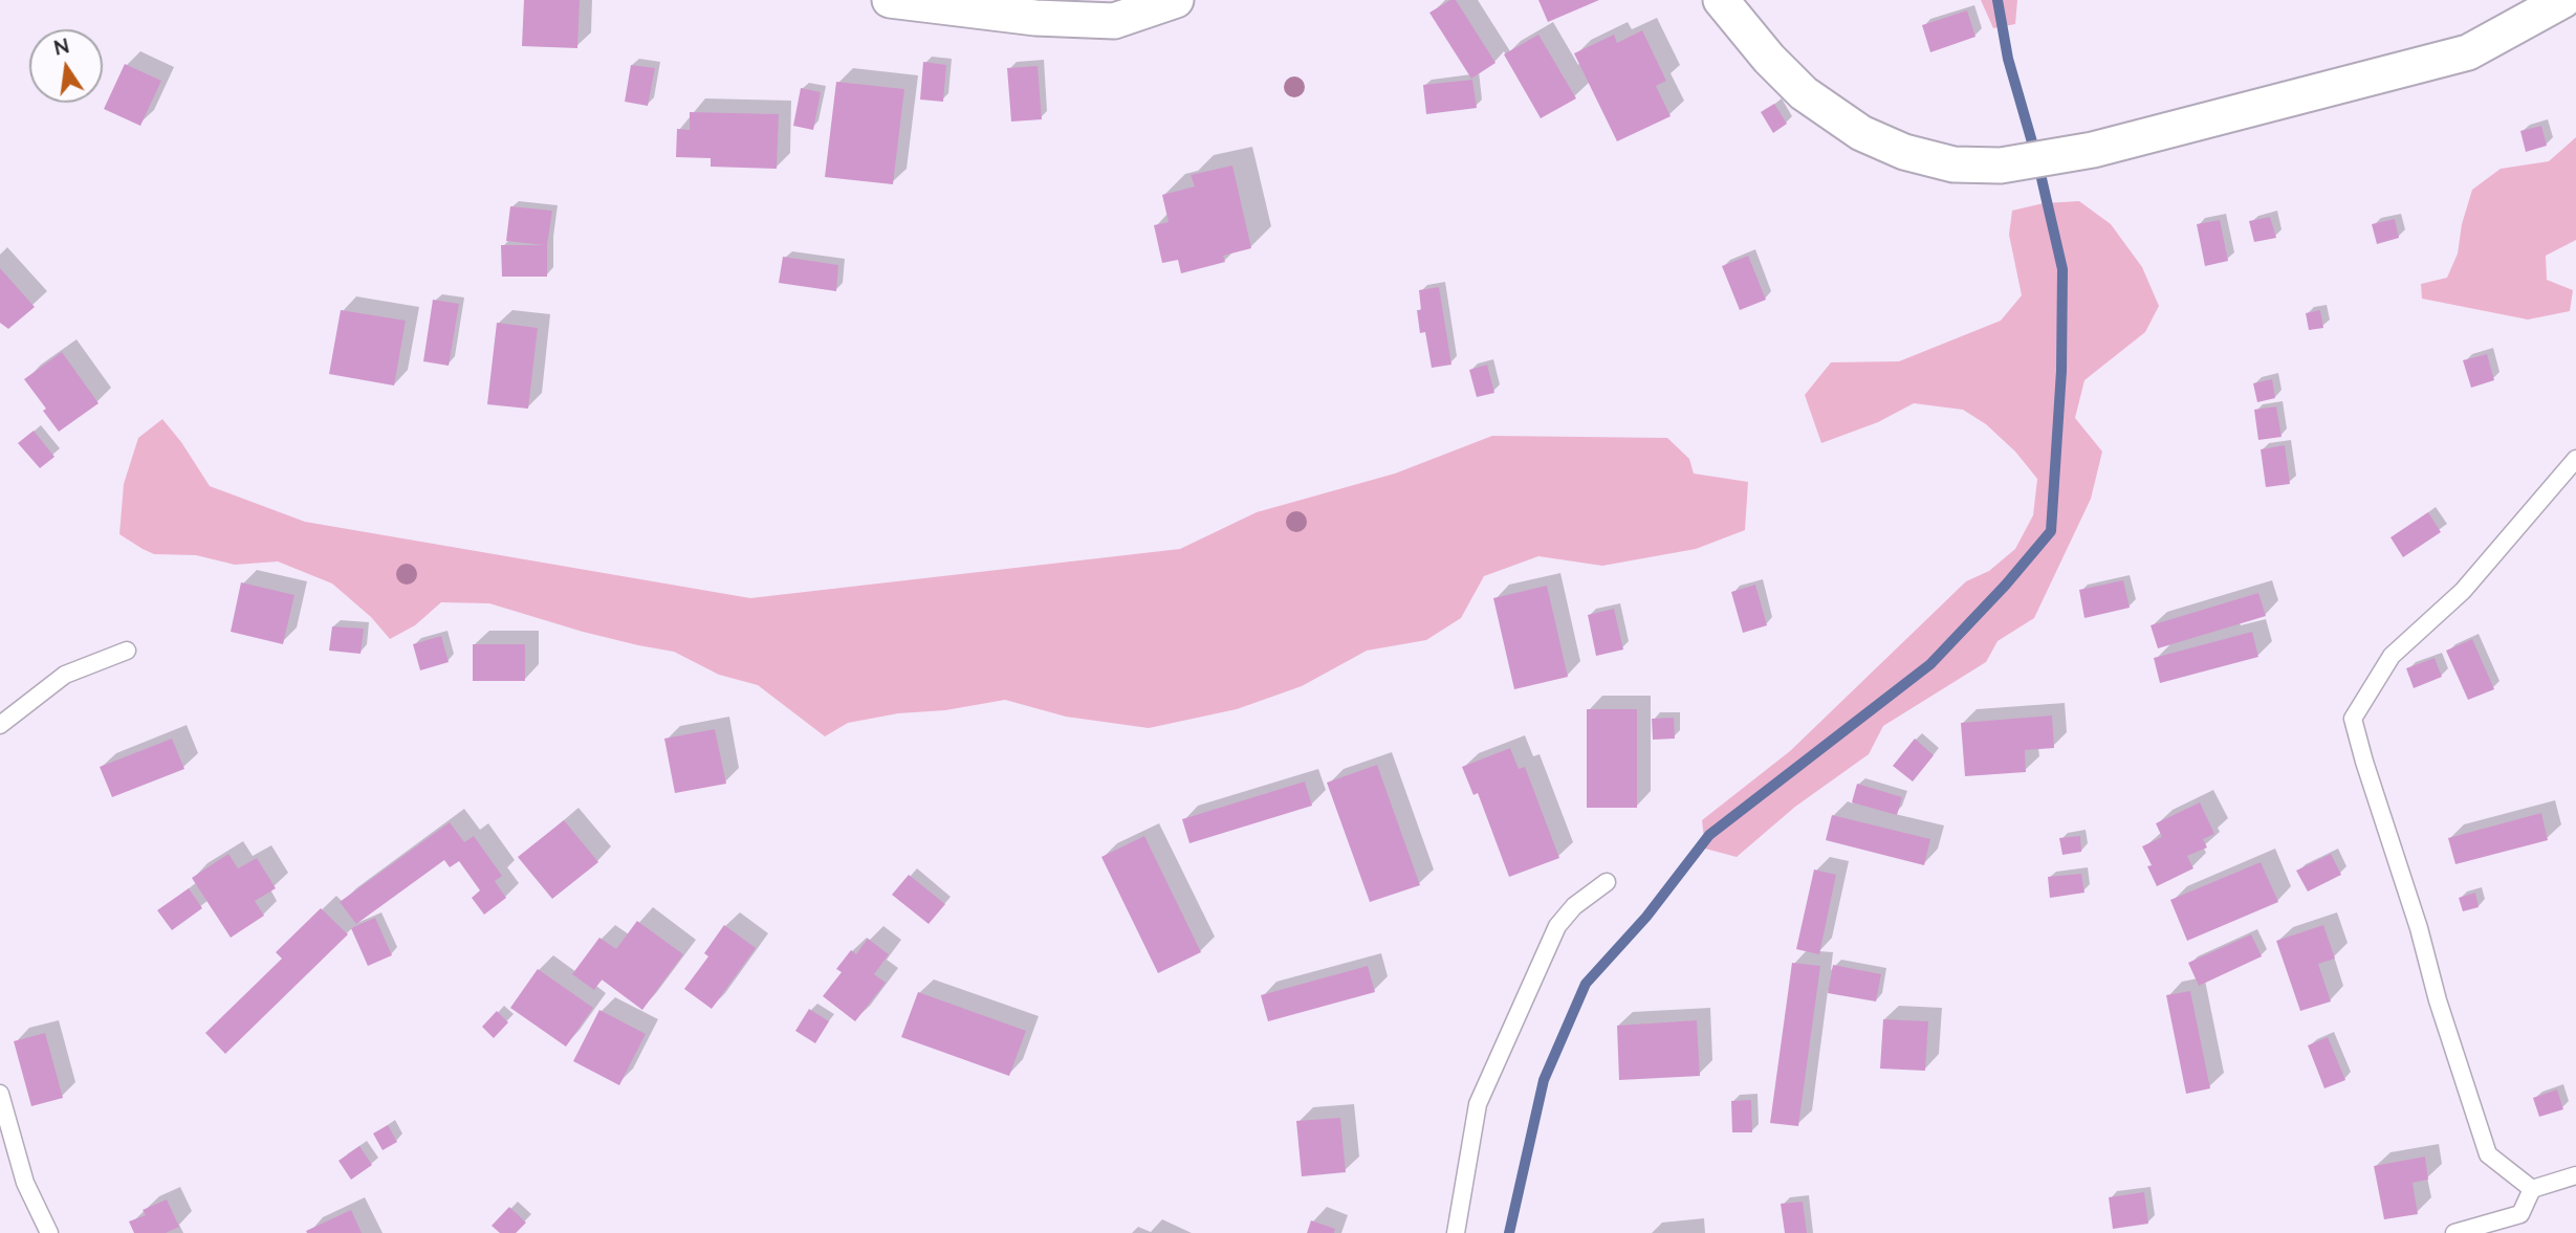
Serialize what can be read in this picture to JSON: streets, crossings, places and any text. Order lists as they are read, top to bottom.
{
  "north": "top"
}
